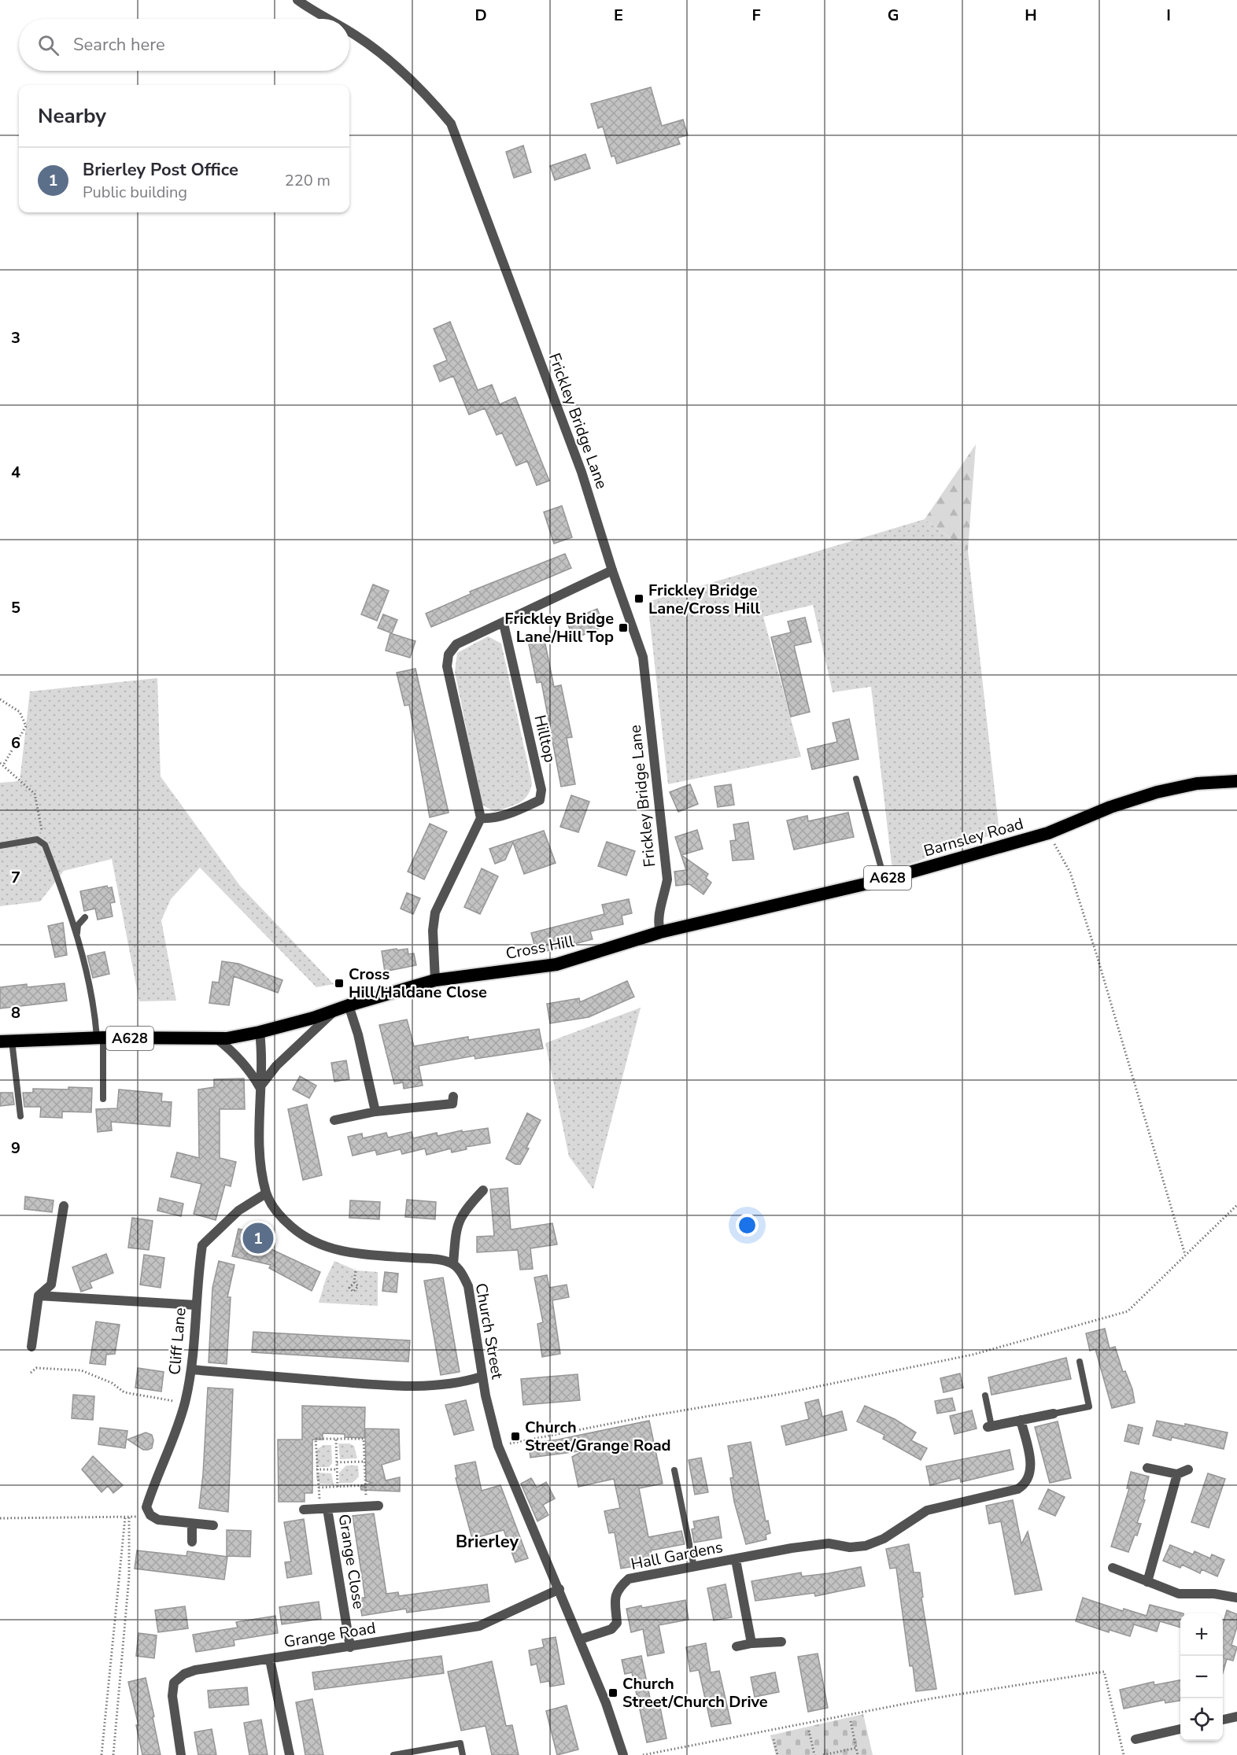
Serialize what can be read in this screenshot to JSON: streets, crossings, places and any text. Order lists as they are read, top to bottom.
{
  "streets": {
    "highway": ["Barnsley Road", "A628", "Cross Hill"],
    "street": [
      "Frickley Bridge Lane",
      "Hilltop",
      "Church Street",
      "Cliff Lane",
      "Hall Gardens",
      "Grange Close",
      "Grange Road"
    ]
  },
  "crossings": [
    ["Frickley Bridge Lane", "Barnsley Road"],
    ["Frickley Bridge Lane", "Cross Hill"],
    ["Barnsley Road", "Cross Hill"],
    ["A628", "Cross Hill"],
    ["Church Street", "Hall Gardens"],
    ["Church Street", "Grange Road"],
    ["Grange Close", "Grange Road"]
  ],
  "districts": ["Brierley"],
  "places": {
    "transit": [
      "Frickley Bridge Lane/Cross Hill",
      "Frickley Bridge Lane/Hill Top",
      "Cross Hill/Haldane Close",
      "Church Street/Grange Road",
      "Church Street/Church Drive"
    ]
  },
  "page": {
    "search": "Search here",
    "heading": "Nearby",
    "list": [
      {
        "mark": "1",
        "name": "Brierley Post Office",
        "note": "Public building",
        "value": "220 m"
      }
    ],
    "pins": "1",
    "map_buttons": ["+", "−"]
  },
  "grid": {
    "columns": [
      "D",
      "E",
      "F",
      "G",
      "H",
      "I"
    ],
    "rows": [
      "3",
      "4",
      "5",
      "6",
      "7",
      "8",
      "9"
    ]
  }
}
